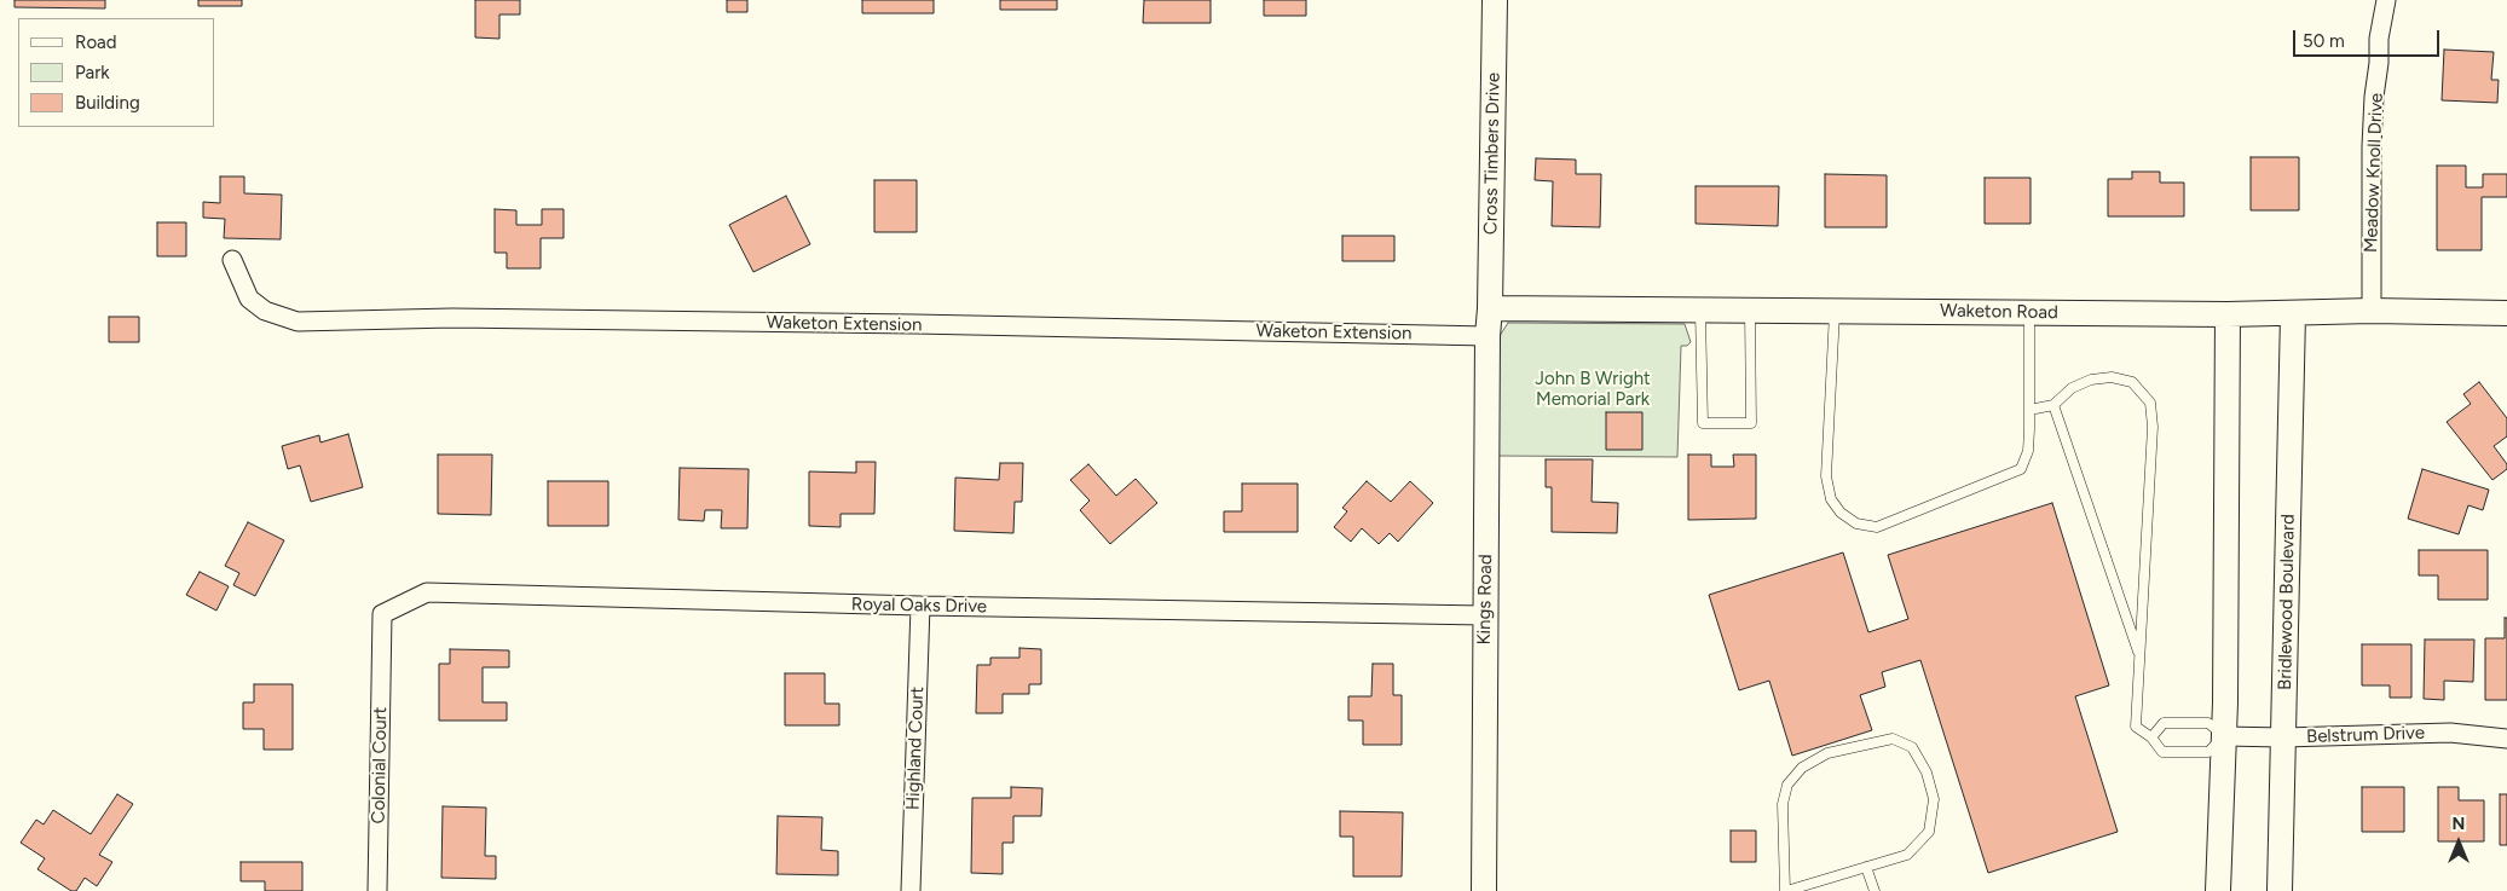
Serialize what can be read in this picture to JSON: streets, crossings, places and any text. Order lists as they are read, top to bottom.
{
  "streets": {
    "street": [
      "Cross Timbers Drive",
      "Meadow Knoll Drive",
      "Waketon Road",
      "Waketon Extension",
      "Kings Road",
      "Bridlewood Boulevard",
      "Royal Oaks Drive",
      "Belstrum Drive",
      "Highland Court",
      "Colonial Court"
    ]
  },
  "crossings": [
    ["Cross Timbers Drive", "Waketon Road"],
    ["Cross Timbers Drive", "Kings Road"],
    ["Meadow Knoll Drive", "Waketon Road"],
    ["Waketon Road", "Kings Road"],
    ["Waketon Road", "Bridlewood Boulevard"],
    ["Waketon Extension", "Kings Road"],
    ["Kings Road", "Royal Oaks Drive"],
    ["Bridlewood Boulevard", "Belstrum Drive"],
    ["Royal Oaks Drive", "Highland Court"],
    ["Royal Oaks Drive", "Colonial Court"]
  ],
  "parks": ["John B Wright Memorial Park"],
  "legend": ["Road", "Park", "Building"],
  "scale_bar": "50 m",
  "north": "top"
}
